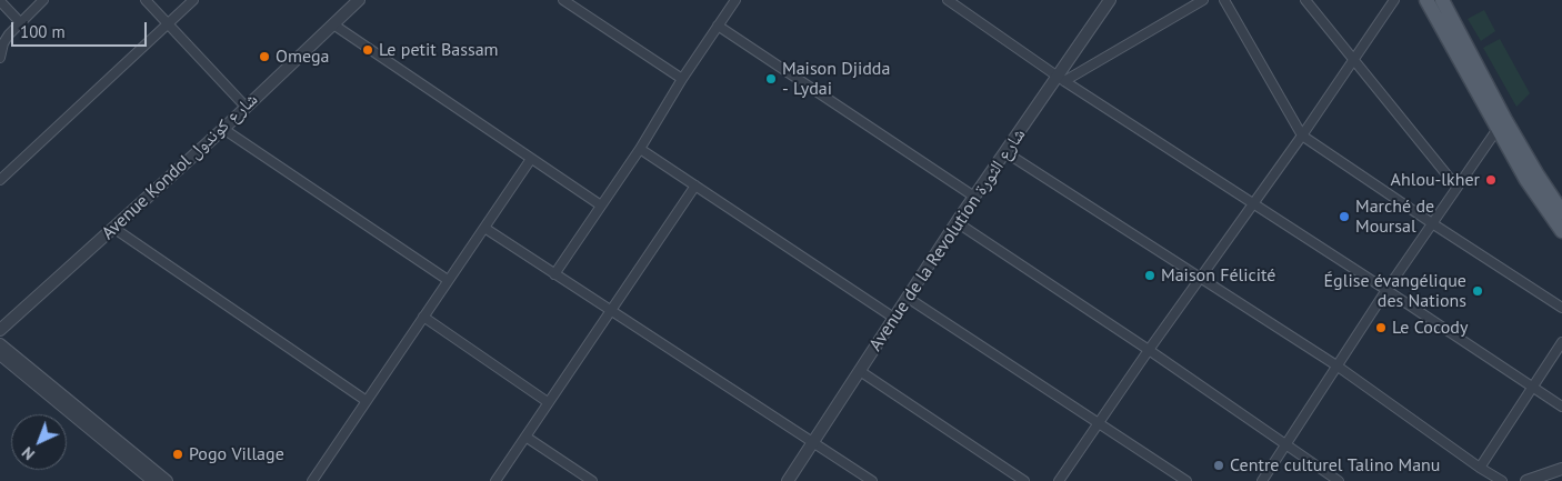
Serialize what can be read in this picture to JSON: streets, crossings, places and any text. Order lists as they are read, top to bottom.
{
  "streets": {
    "street": ["Avenue Kondol شارع كوندول", "Avenue de la Revolution شارع الثورة"]
  },
  "places": [
    "Le petit Bassam",
    "Omega",
    "Maison Djidda - Lydai",
    "Ahlou-lkher",
    "Marché de Moursal",
    "Maison Félicité",
    "Église évangélique des Nations",
    "Le Cocody",
    "Pogo Village",
    "Centre culturel Talino Manu"
  ],
  "scale_bar": "100 m",
  "north": "bottom left"
}
